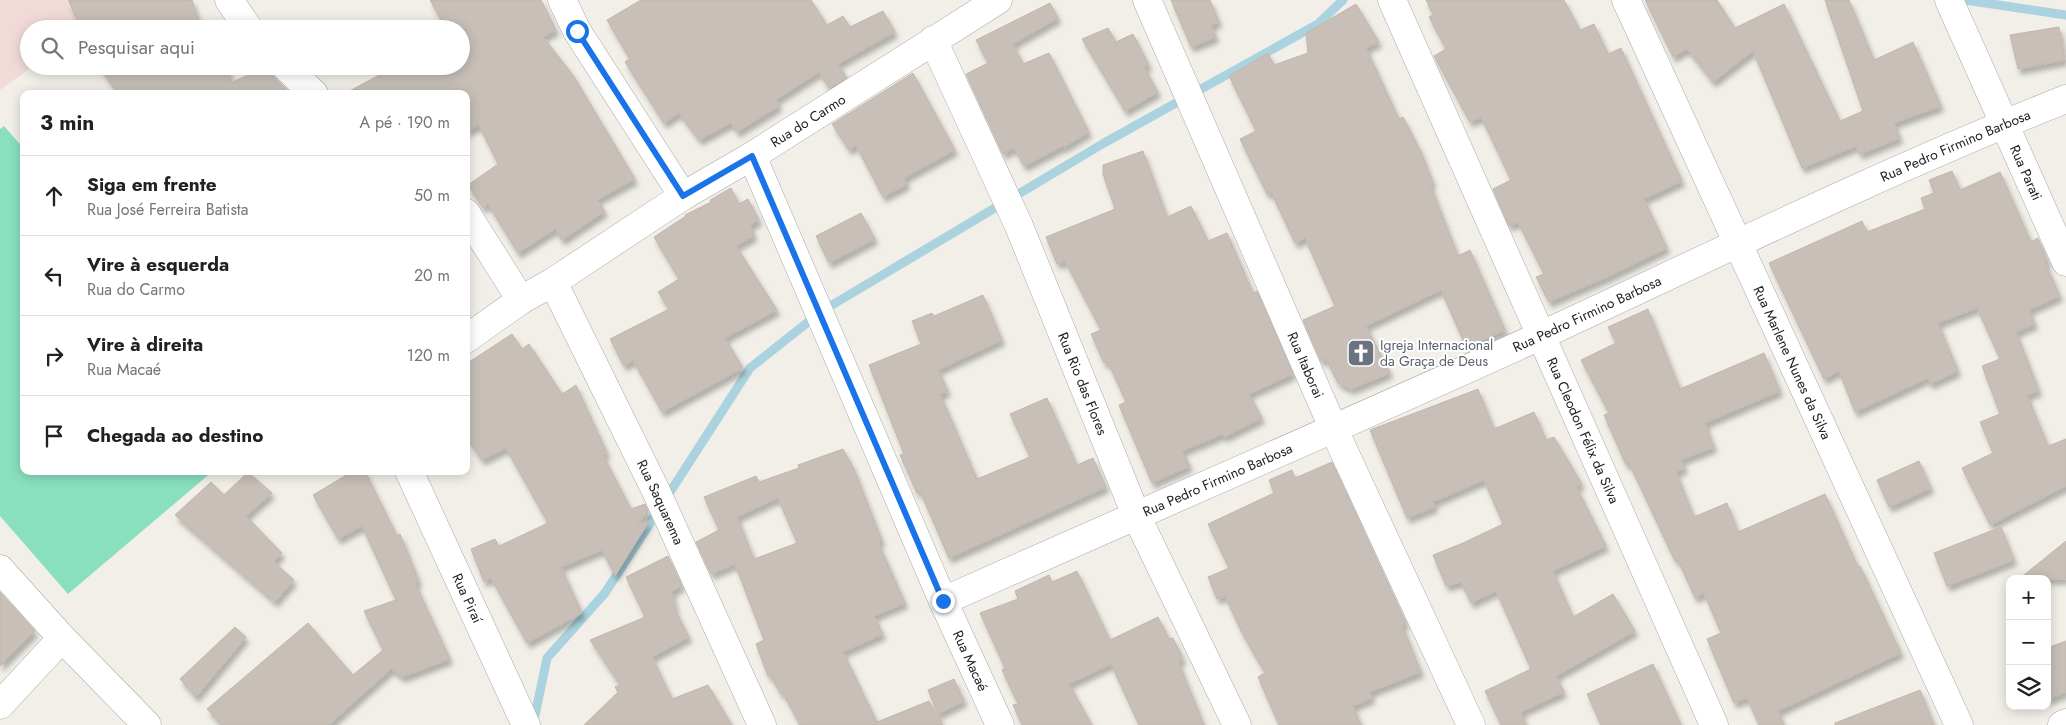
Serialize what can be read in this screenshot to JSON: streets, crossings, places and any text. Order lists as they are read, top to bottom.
{
  "streets": {
    "street": [
      "Rua do Carmo",
      "Rua Pedro Firmino Barbosa",
      "Rua Parati",
      "Rua Marlene Nunes da Silva",
      "Rua Itaborai",
      "Rua Rio das Flores",
      "Rua Cleodon Félix da Silva",
      "Rua Saquarema",
      "Rua Piraí",
      "Rua Macaé"
    ]
  },
  "crossings": [
    ["Rua do Carmo", "Rua Rio das Flores"],
    ["Rua do Carmo", "Rua Saquarema"],
    ["Rua do Carmo", "Rua Macaé"],
    ["Rua Pedro Firmino Barbosa", "Rua Parati"],
    ["Rua Pedro Firmino Barbosa", "Rua Marlene Nunes da Silva"],
    ["Rua Pedro Firmino Barbosa", "Rua Itaborai"],
    ["Rua Pedro Firmino Barbosa", "Rua Rio das Flores"],
    ["Rua Pedro Firmino Barbosa", "Rua Cleodon Félix da Silva"],
    ["Rua Pedro Firmino Barbosa", "Rua Macaé"]
  ],
  "places": {
    "church": ["Igreja Internacional da Graça de Deus"]
  },
  "page": {
    "search": "Pesquisar aqui",
    "heading": ["3 min", "A pé · 190 m"],
    "list": [
      ["Siga em frente", "Rua José Ferreira Batista", "50 m"],
      ["Vire à esquerda", "Rua do Carmo", "20 m"],
      ["Vire à direita", "Rua Macaé", "120 m"],
      "Chegada ao destino"
    ],
    "map_buttons": ["+", "−"]
  }
}
